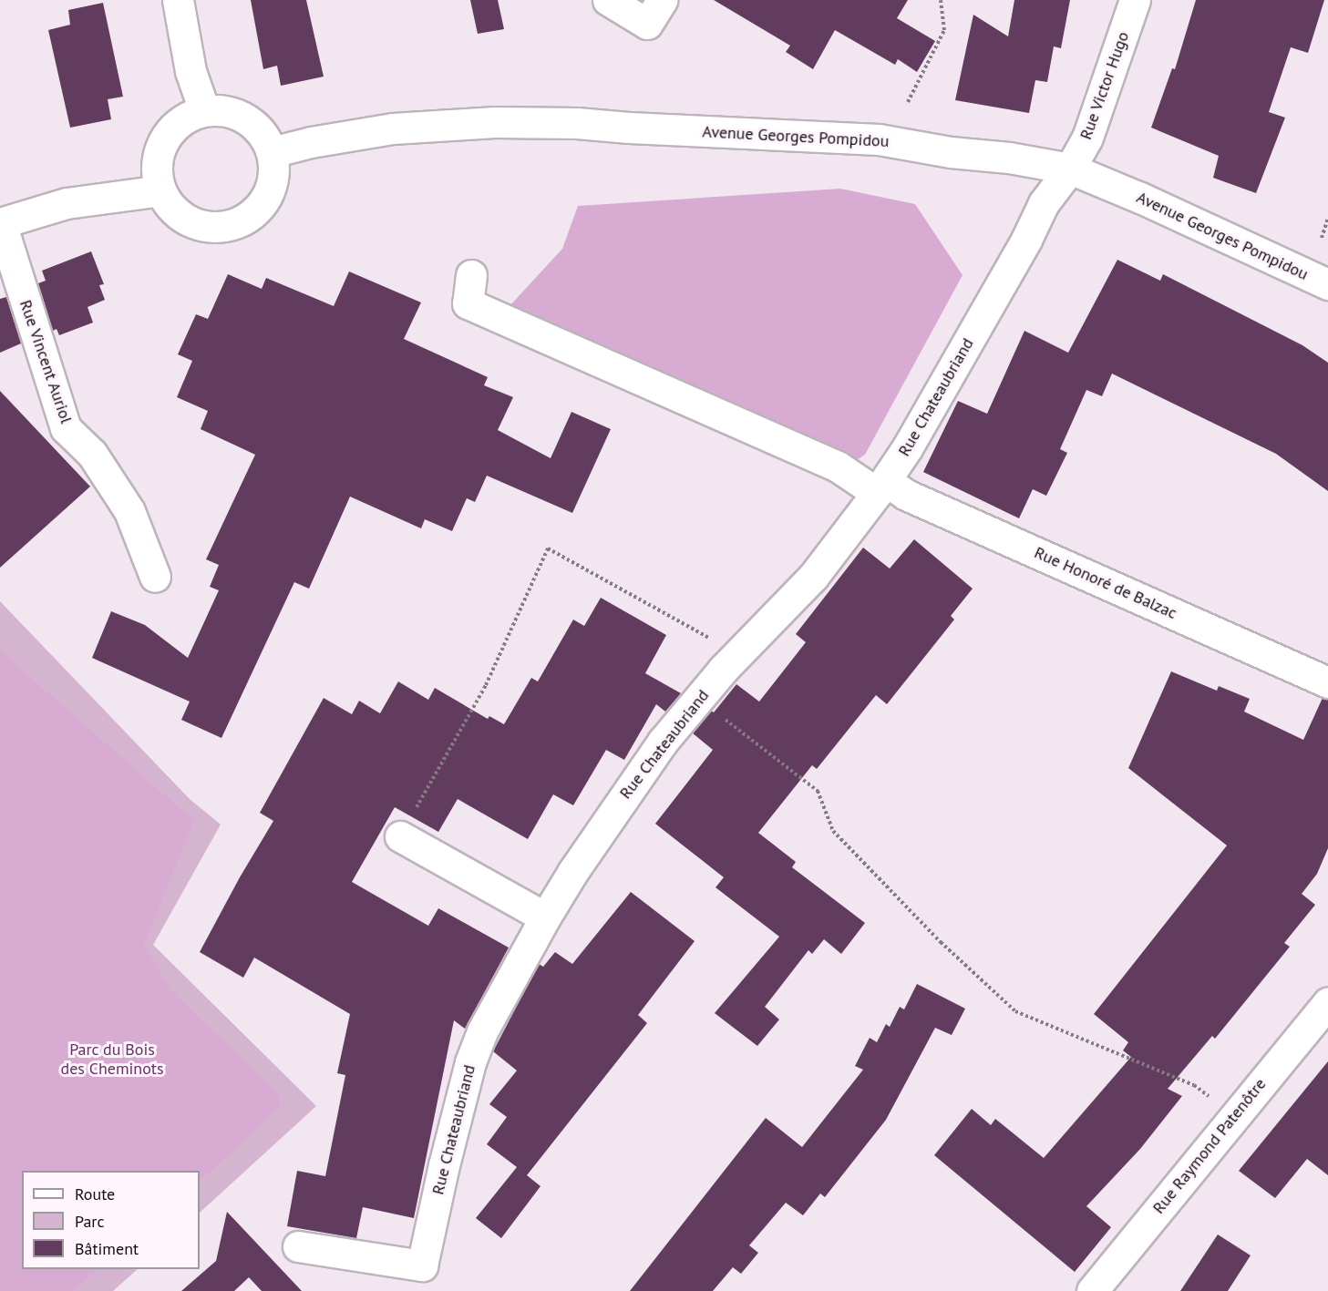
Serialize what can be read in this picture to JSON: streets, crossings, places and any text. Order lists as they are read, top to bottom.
{
  "streets": {
    "street": [
      "Rue Victor Hugo",
      "Avenue Georges Pompidou",
      "Rue Vincent Auriol",
      "Rue Chateaubriand",
      "Rue Honoré de Balzac",
      "Rue Raymond Patenôtre"
    ]
  },
  "crossings": [
    ["Rue Victor Hugo", "Avenue Georges Pompidou"],
    ["Rue Victor Hugo", "Rue Chateaubriand"],
    ["Avenue Georges Pompidou", "Rue Chateaubriand"],
    ["Rue Chateaubriand", "Rue Honoré de Balzac"]
  ],
  "parks": ["Parc du Bois des Cheminots"],
  "legend": ["Route", "Parc", "Bâtiment"]
}
